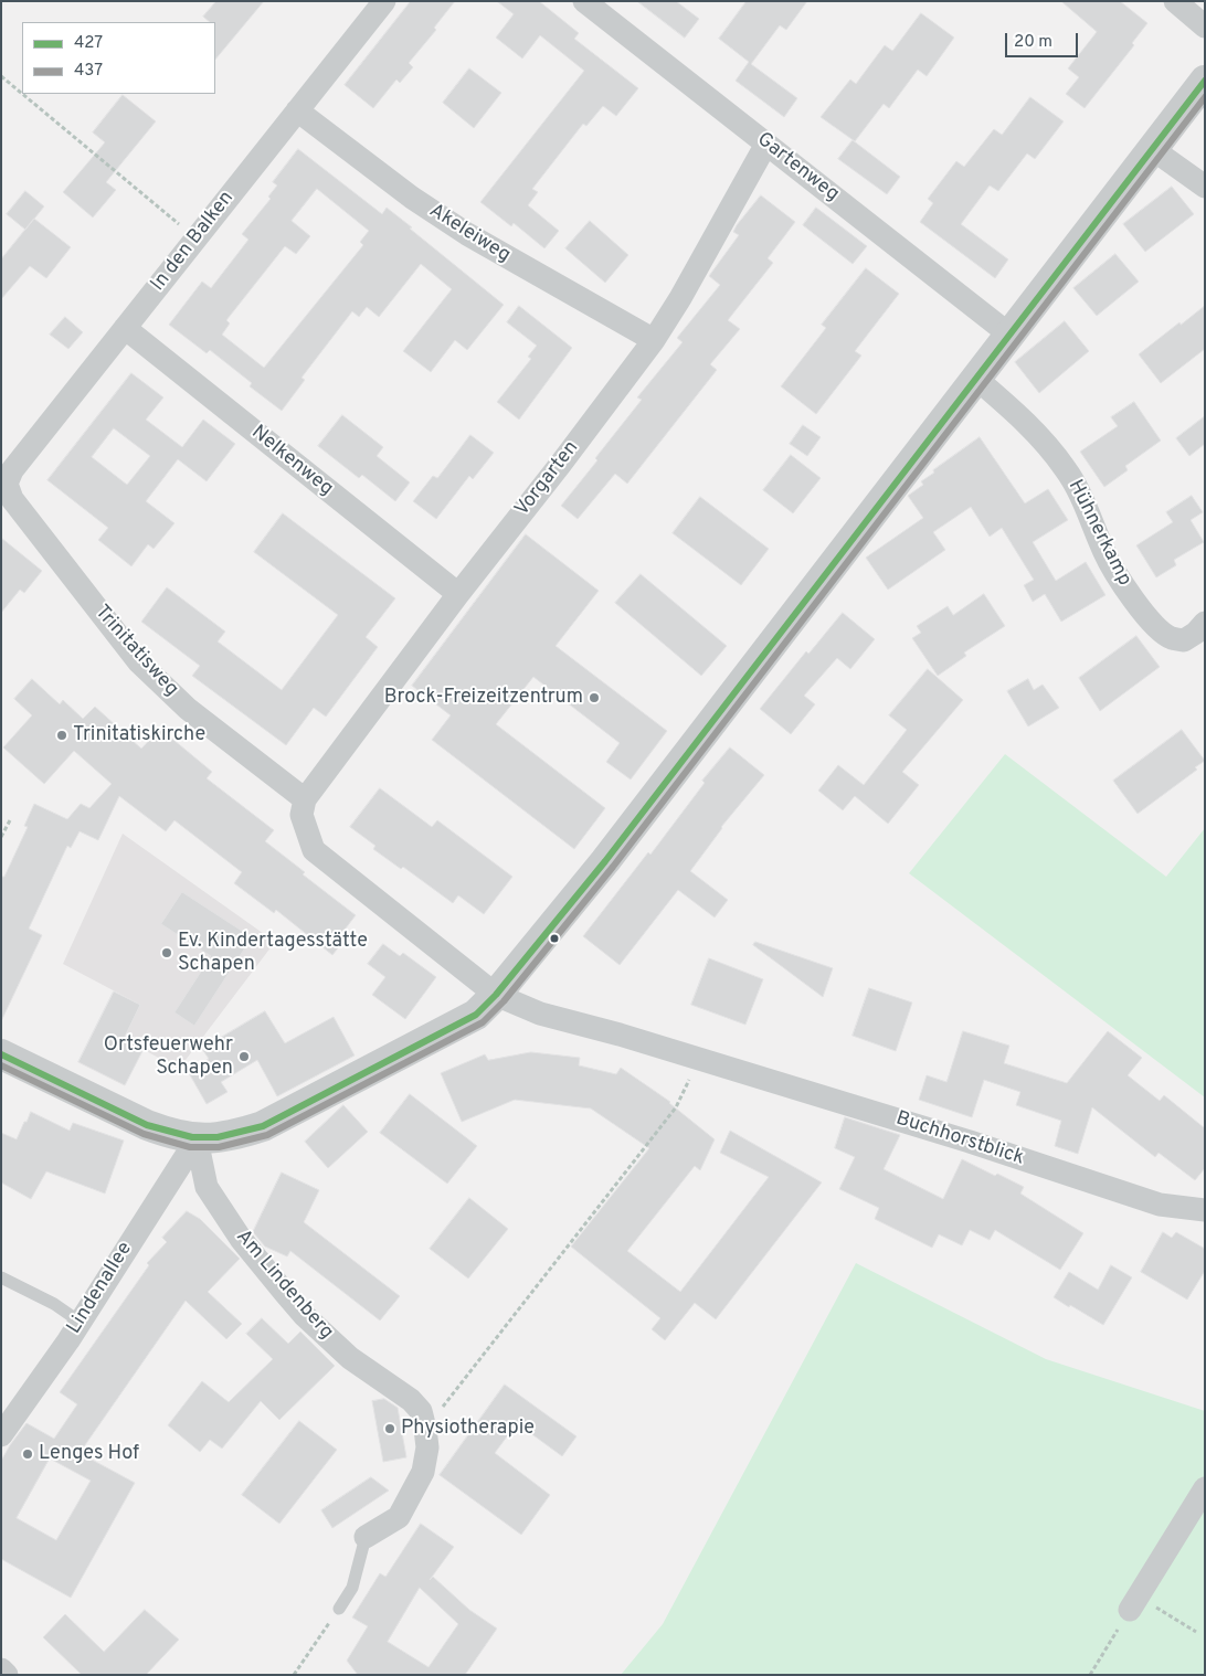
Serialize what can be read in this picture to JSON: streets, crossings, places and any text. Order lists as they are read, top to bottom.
{
  "streets": {
    "street": [
      "Gartenweg",
      "Akeleiweg",
      "In den Balken",
      "Nelkenweg",
      "Vorgarten",
      "Hühnerkamp",
      "Trinitatisweg",
      "Buchhorstblick",
      "Am Lindenberg",
      "Lindenallee"
    ]
  },
  "crossings": [
    ["Gartenweg", "Vorgarten"],
    ["Akeleiweg", "In den Balken"],
    ["Akeleiweg", "Vorgarten"],
    ["In den Balken", "Nelkenweg"],
    ["In den Balken", "Trinitatisweg"],
    ["Nelkenweg", "Vorgarten"],
    ["Vorgarten", "Trinitatisweg"],
    ["Am Lindenberg", "Lindenallee"]
  ],
  "places": [
    "Brock-Freizeitzentrum",
    "Trinitatiskirche",
    "Ev. Kindertagesstätte Schapen",
    "Ortsfeuerwehr Schapen",
    "Physiotherapie",
    "Lenges Hof"
  ],
  "lines": ["transit line 427", "transit line 437"],
  "legend": ["427", "437"],
  "scale_bar": "20 m"
}
